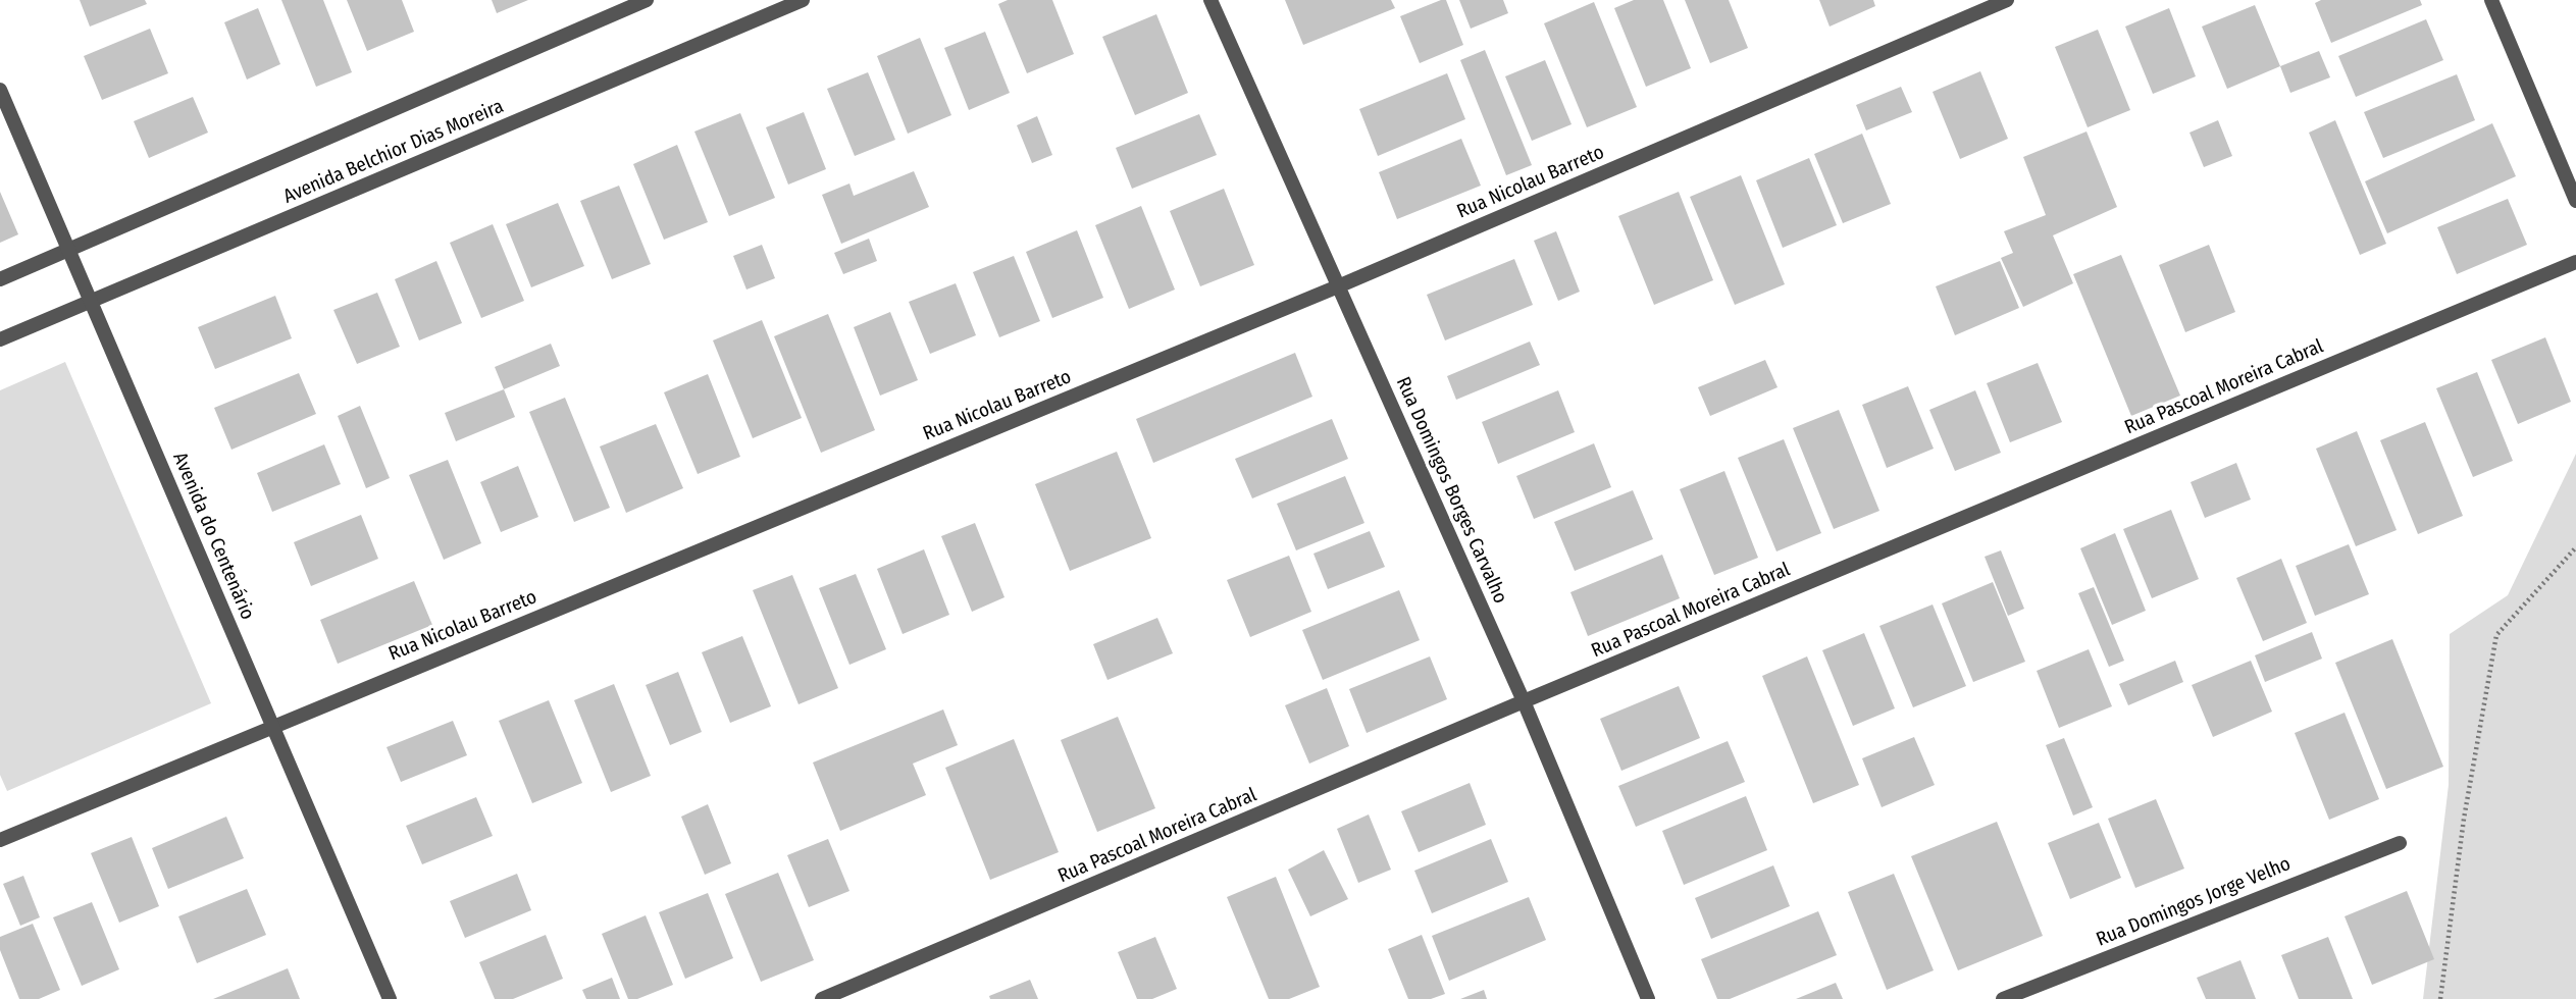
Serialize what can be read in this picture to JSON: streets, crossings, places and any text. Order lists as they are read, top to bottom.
{
  "streets": {
    "street": [
      "Avenida Belchior Dias Moreira",
      "Rua Nicolau Barreto",
      "Rua Pascoal Moreira Cabral",
      "Rua Domingos Borges Carvalho",
      "Avenida do Centenário",
      "Rua Domingos Jorge Velho"
    ]
  },
  "crossings": [
    ["Avenida Belchior Dias Moreira", "Avenida do Centenário"],
    ["Rua Nicolau Barreto", "Rua Domingos Borges Carvalho"],
    ["Rua Nicolau Barreto", "Avenida do Centenário"],
    ["Rua Pascoal Moreira Cabral", "Rua Domingos Borges Carvalho"]
  ]
}
